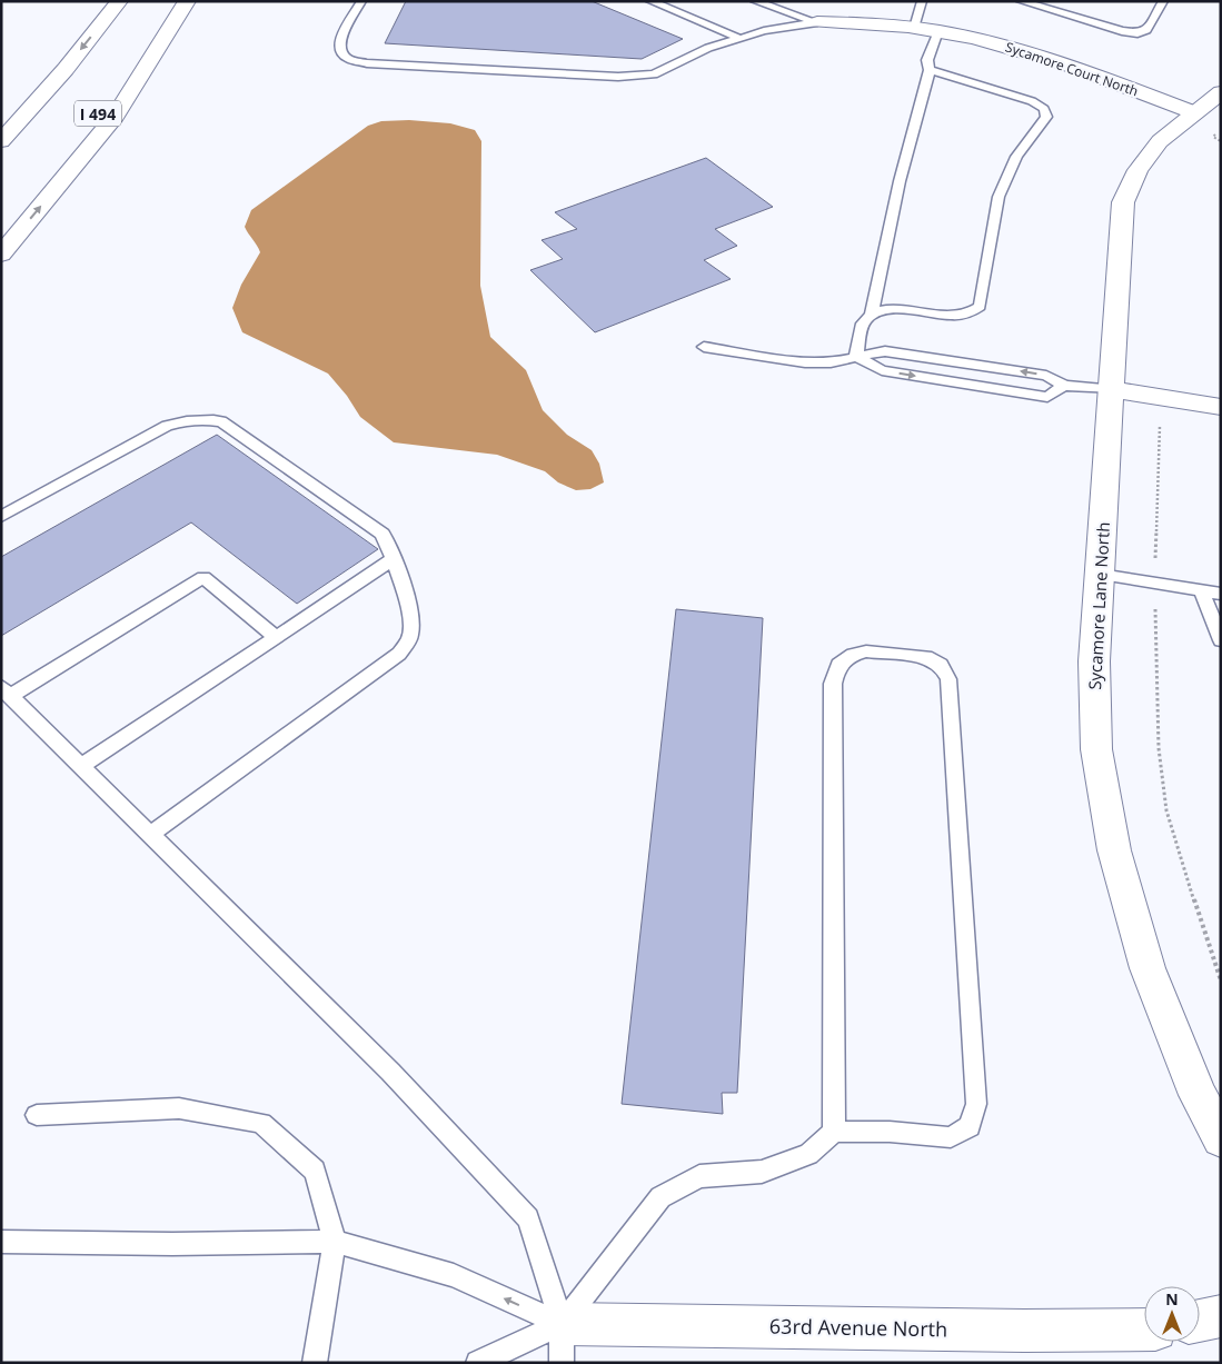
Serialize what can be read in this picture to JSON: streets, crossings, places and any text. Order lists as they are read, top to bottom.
{
  "streets": {
    "main road": [
      "Sycamore Court North",
      "I 494",
      "Sycamore Lane North",
      "63rd Avenue North"
    ]
  },
  "crossings": [
    ["Sycamore Court North", "Sycamore Lane North"]
  ],
  "north": "top"
}
